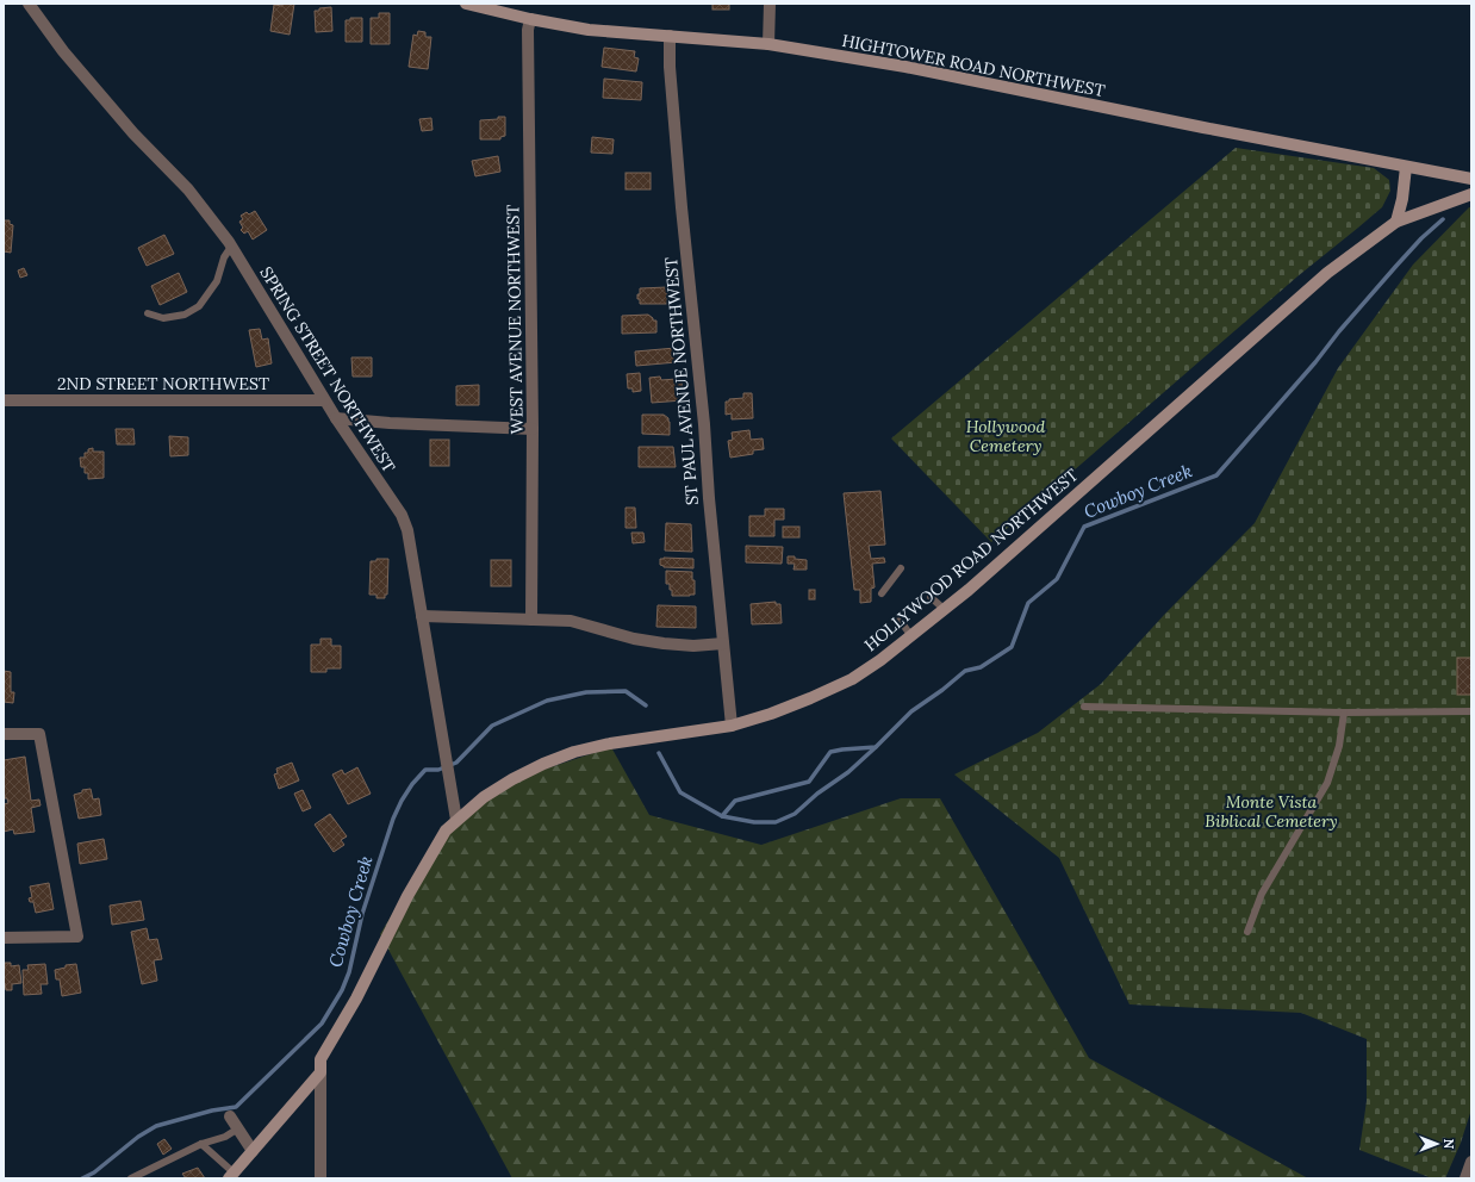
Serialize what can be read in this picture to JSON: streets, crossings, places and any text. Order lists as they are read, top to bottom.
{
  "streets": {
    "street": [
      "HIGHTOWER ROAD NORTHWEST",
      "WEST AVENUE NORTHWEST",
      "SPRING STREET NORTHWEST",
      "ST PAUL AVENUE NORTHWEST",
      "2ND STREET NORTHWEST",
      "HOLLYWOOD ROAD NORTHWEST"
    ]
  },
  "crossings": [
    ["HIGHTOWER ROAD NORTHWEST", "WEST AVENUE NORTHWEST"],
    ["HIGHTOWER ROAD NORTHWEST", "ST PAUL AVENUE NORTHWEST"],
    ["SPRING STREET NORTHWEST", "2ND STREET NORTHWEST"],
    ["SPRING STREET NORTHWEST", "HOLLYWOOD ROAD NORTHWEST"],
    ["ST PAUL AVENUE NORTHWEST", "HOLLYWOOD ROAD NORTHWEST"]
  ],
  "water": ["Cowboy Creek"],
  "parks": ["Hollywood Cemetery", "Monte Vista Biblical Cemetery"],
  "north": "right"
}
